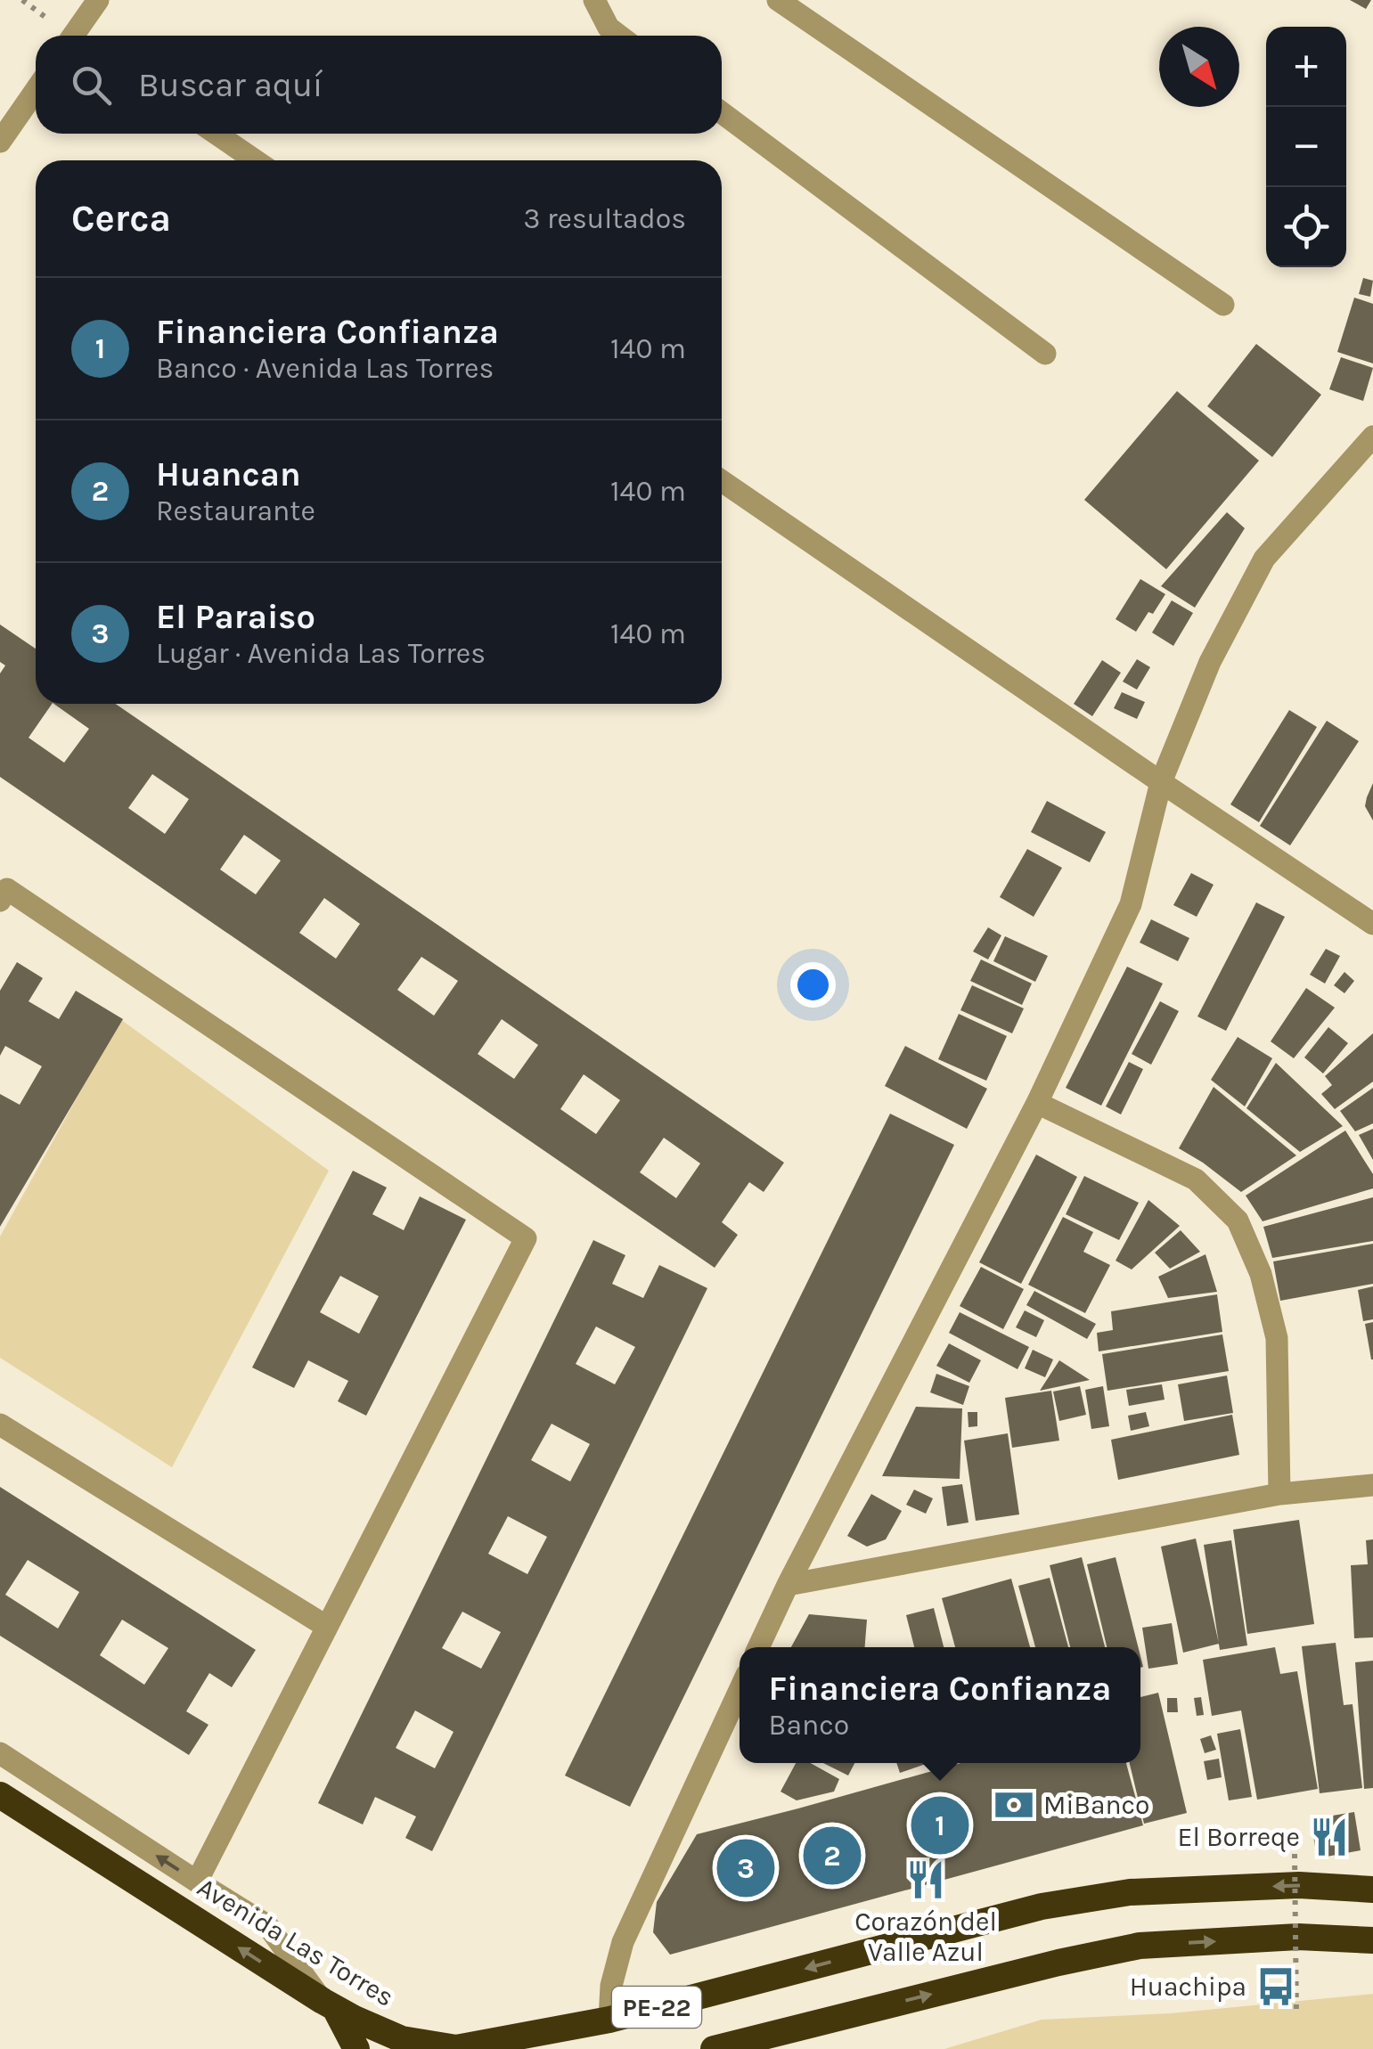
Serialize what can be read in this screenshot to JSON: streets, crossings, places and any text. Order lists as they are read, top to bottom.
{
  "streets": {
    "highway": ["Avenida Las Torres", "PE-22"]
  },
  "places": {
    "bank": ["MiBanco"],
    "restaurant": ["El Borreqe", "Corazón del Valle Azul"],
    "bus stop": ["Huachipa"]
  },
  "north": "bottom right",
  "page": {
    "map_buttons": ["+", "−"],
    "search": "Buscar aquí",
    "heading": ["Cerca", "3 resultados"],
    "list": [
      {
        "mark": "1",
        "name": "Financiera Confianza",
        "note": "Banco · Avenida Las Torres",
        "value": "140 m"
      },
      {
        "mark": "2",
        "name": "Huancan",
        "note": "Restaurante",
        "value": "140 m"
      },
      {
        "mark": "3",
        "name": "El Paraiso",
        "note": "Lugar · Avenida Las Torres",
        "value": "140 m"
      }
    ],
    "popup": ["Financiera Confianza", "Banco"],
    "pins": ["1", "2", "3"]
  }
}
